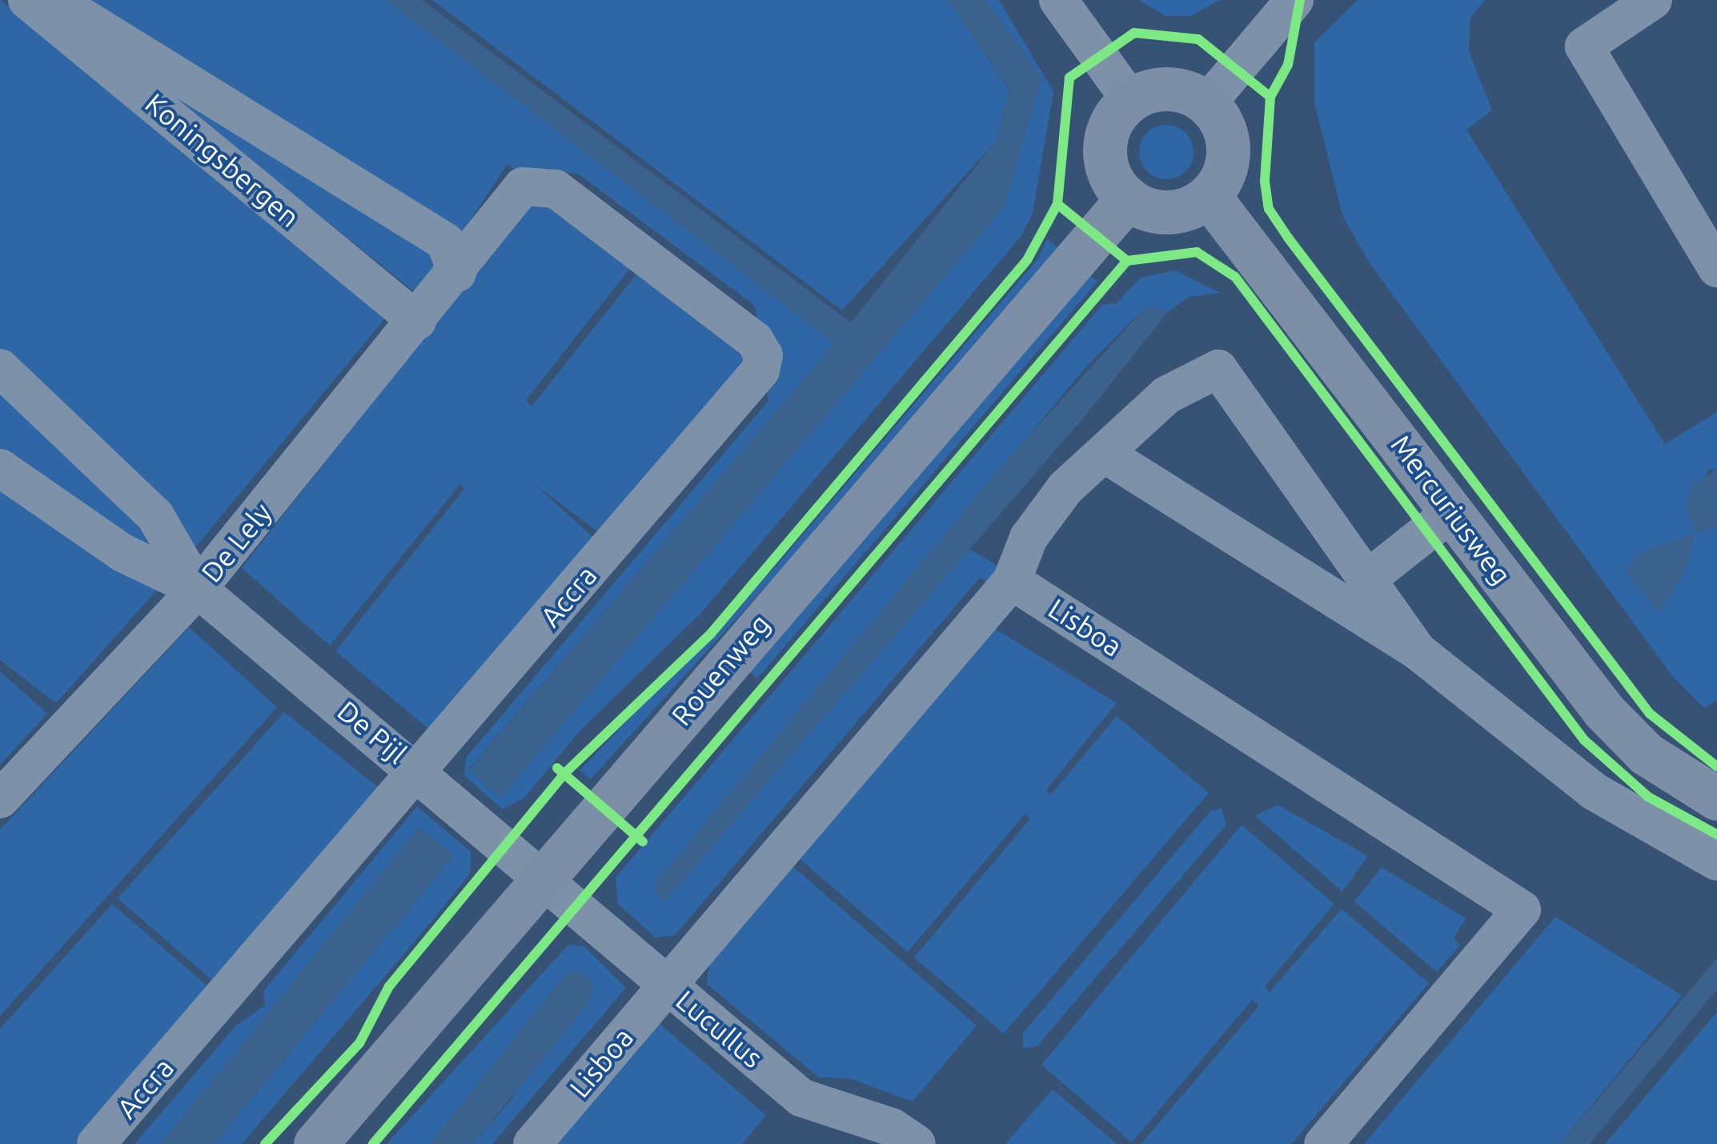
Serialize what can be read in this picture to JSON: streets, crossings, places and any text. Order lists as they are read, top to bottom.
{
  "streets": {
    "main road": ["Mercuriusweg", "Rouenweg"],
    "street": [
      "Koningsbergen",
      "De Lely",
      "Accra",
      "Lisboa",
      "De Pijl",
      "Lucullus"
    ]
  },
  "crossings": [
    ["Koningsbergen", "De Lely"],
    ["Koningsbergen", "Accra"],
    ["Mercuriusweg", "Rouenweg"],
    ["De Lely", "Accra"],
    ["De Lely", "De Pijl"],
    ["Accra", "De Pijl"],
    ["Lisboa", "Lucullus"],
    ["Rouenweg", "De Pijl"],
    ["Rouenweg", "Lucullus"],
    ["De Pijl", "Lucullus"]
  ]
}
